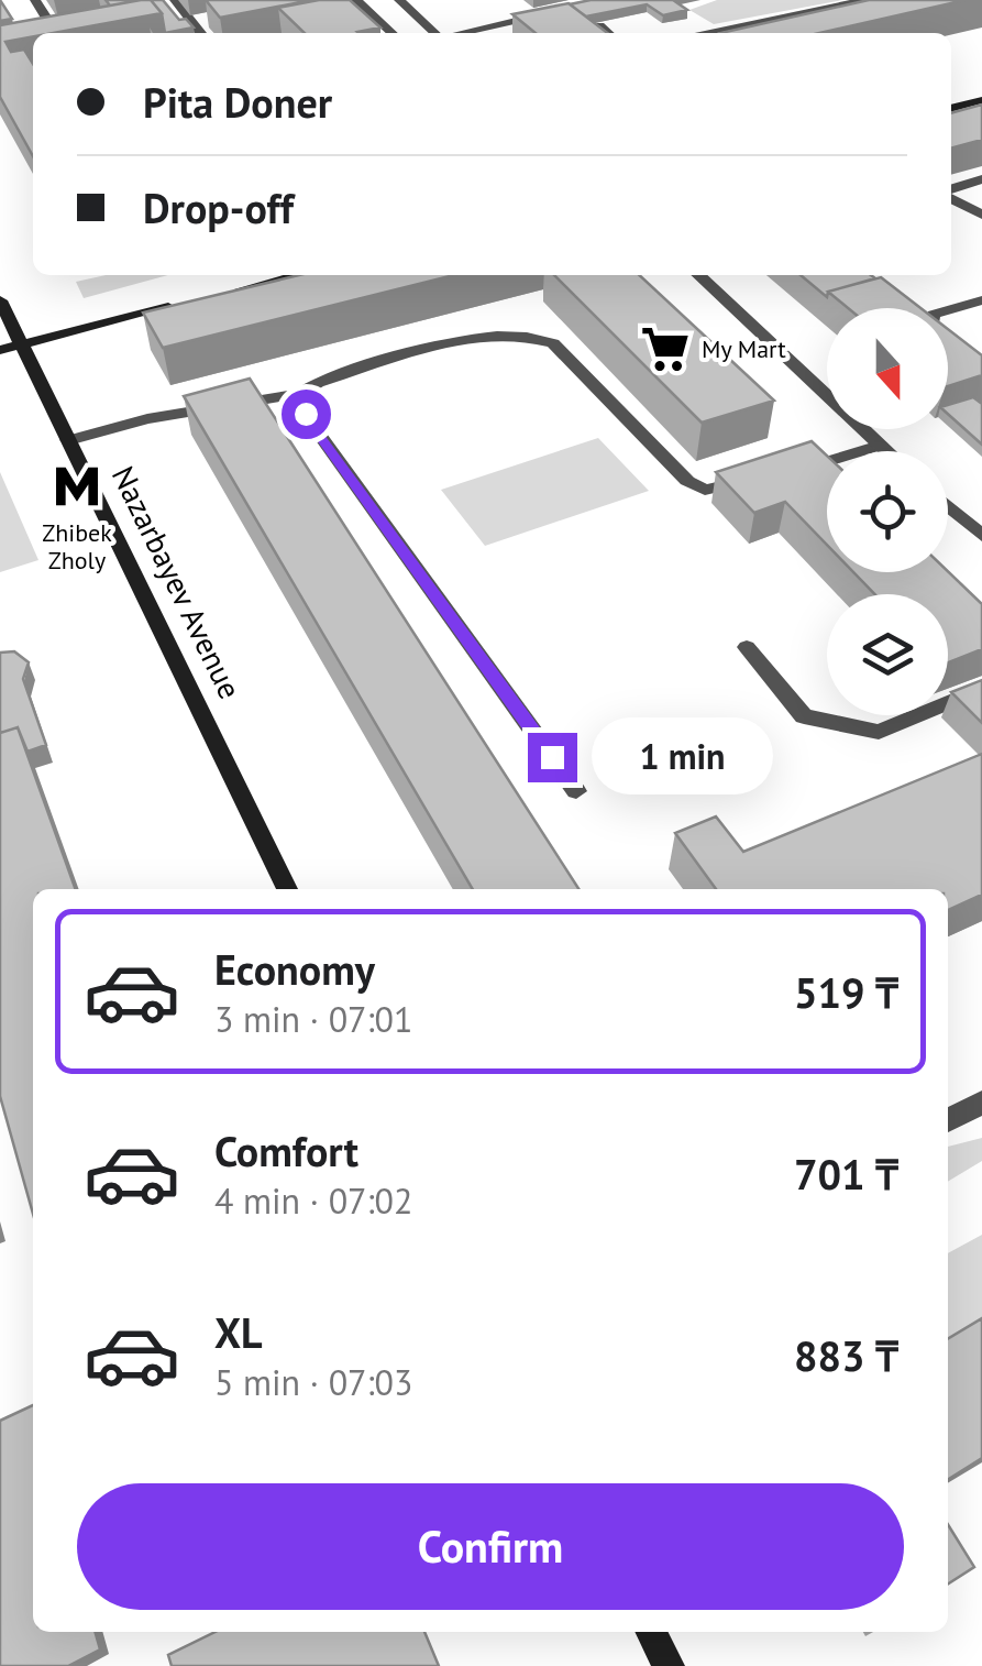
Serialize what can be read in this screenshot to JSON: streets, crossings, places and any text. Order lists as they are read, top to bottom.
{
  "streets": {
    "main road": ["Nazarbayev Avenue"]
  },
  "places": {
    "supermarket": ["My Mart"],
    "metro station": ["Zhibek Zholy"]
  },
  "north": "bottom",
  "page": {
    "banner": ["Pita Doner", "Drop-off"],
    "bubble": "1 min",
    "list": [
      {
        "name": "Economy",
        "note": "3 min · 07:01",
        "value": "519 ₸"
      },
      {
        "name": "Comfort",
        "note": "4 min · 07:02",
        "value": "701 ₸"
      },
      {
        "name": "XL",
        "note": "5 min · 07:03",
        "value": "883 ₸"
      }
    ],
    "buttons": "Confirm"
  }
}
